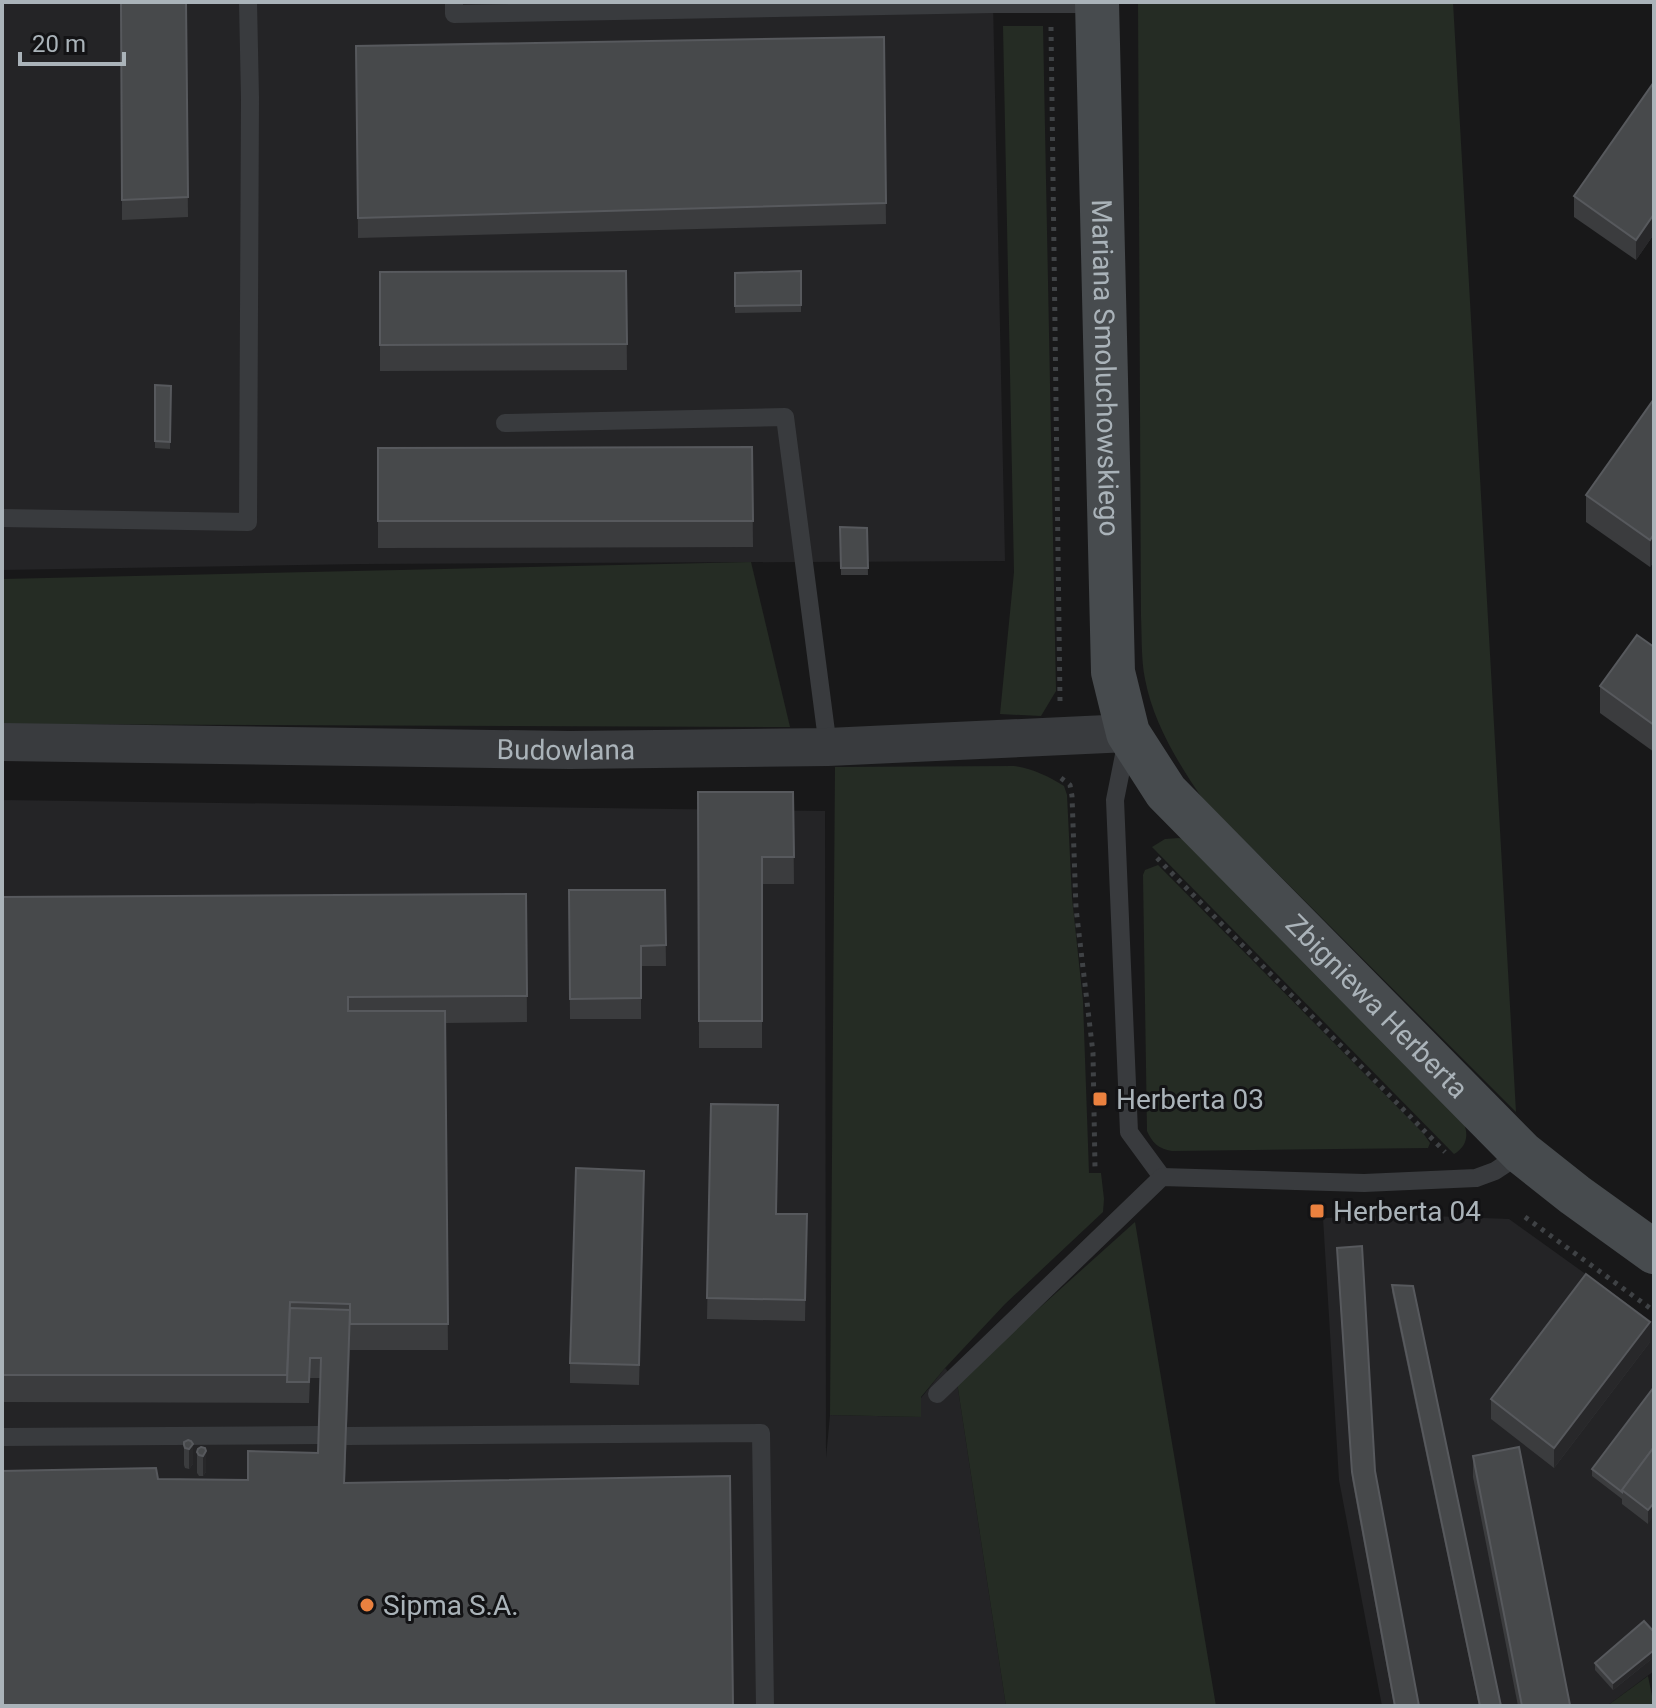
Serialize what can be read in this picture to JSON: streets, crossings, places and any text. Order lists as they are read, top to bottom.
{
  "streets": {
    "street": ["Mariana Smoluchowskiego", "Budowlana", "Zbigniewa Herberta"]
  },
  "crossings": [
    ["Mariana Smoluchowskiego", "Budowlana"],
    ["Mariana Smoluchowskiego", "Zbigniewa Herberta"],
    ["Budowlana", "Zbigniewa Herberta"]
  ],
  "places": {
    "transit": ["Herberta 03", "Herberta 04"],
    "other": ["Sipma S.A."]
  },
  "scale_bar": "20 m"
}
